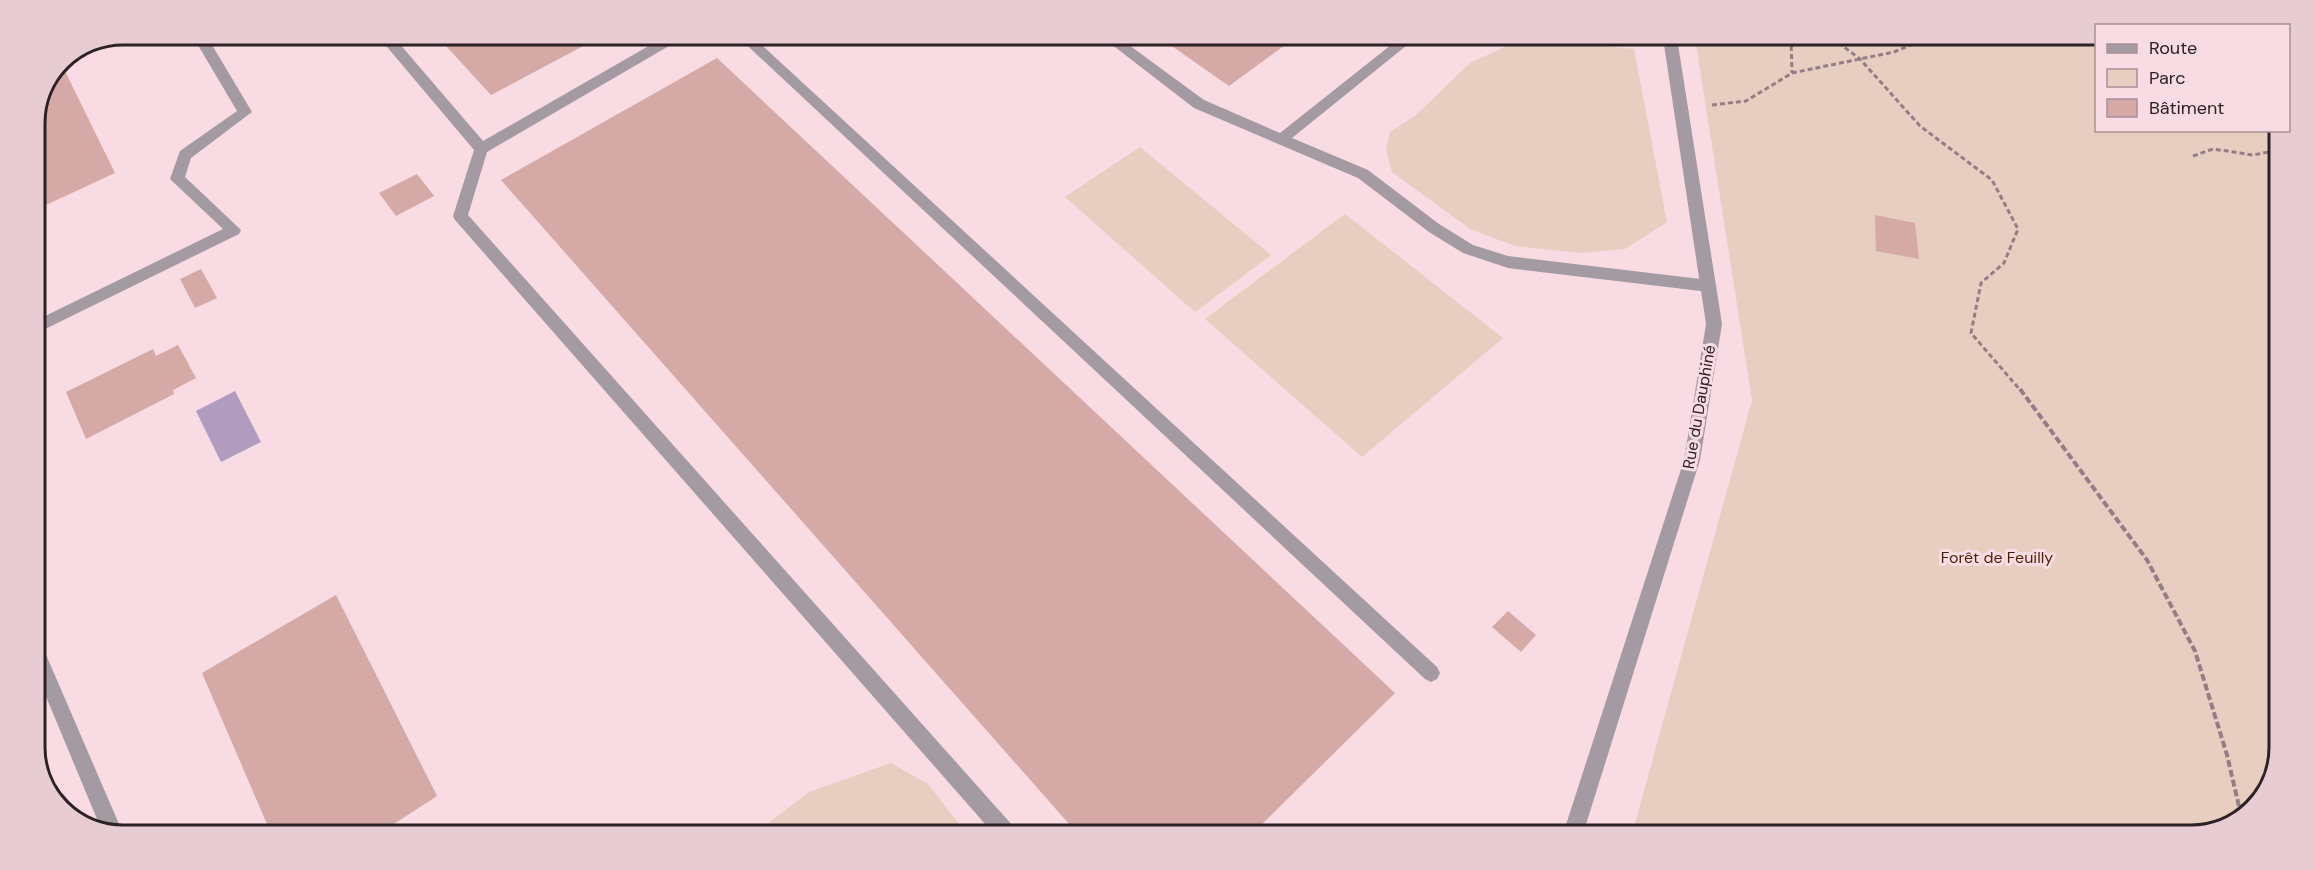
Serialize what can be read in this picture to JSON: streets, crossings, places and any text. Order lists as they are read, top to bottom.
{
  "streets": {
    "street": ["Rue du Dauphiné"]
  },
  "parks": ["Forêt de Feuilly"],
  "legend": ["Route", "Parc", "Bâtiment"]
}
